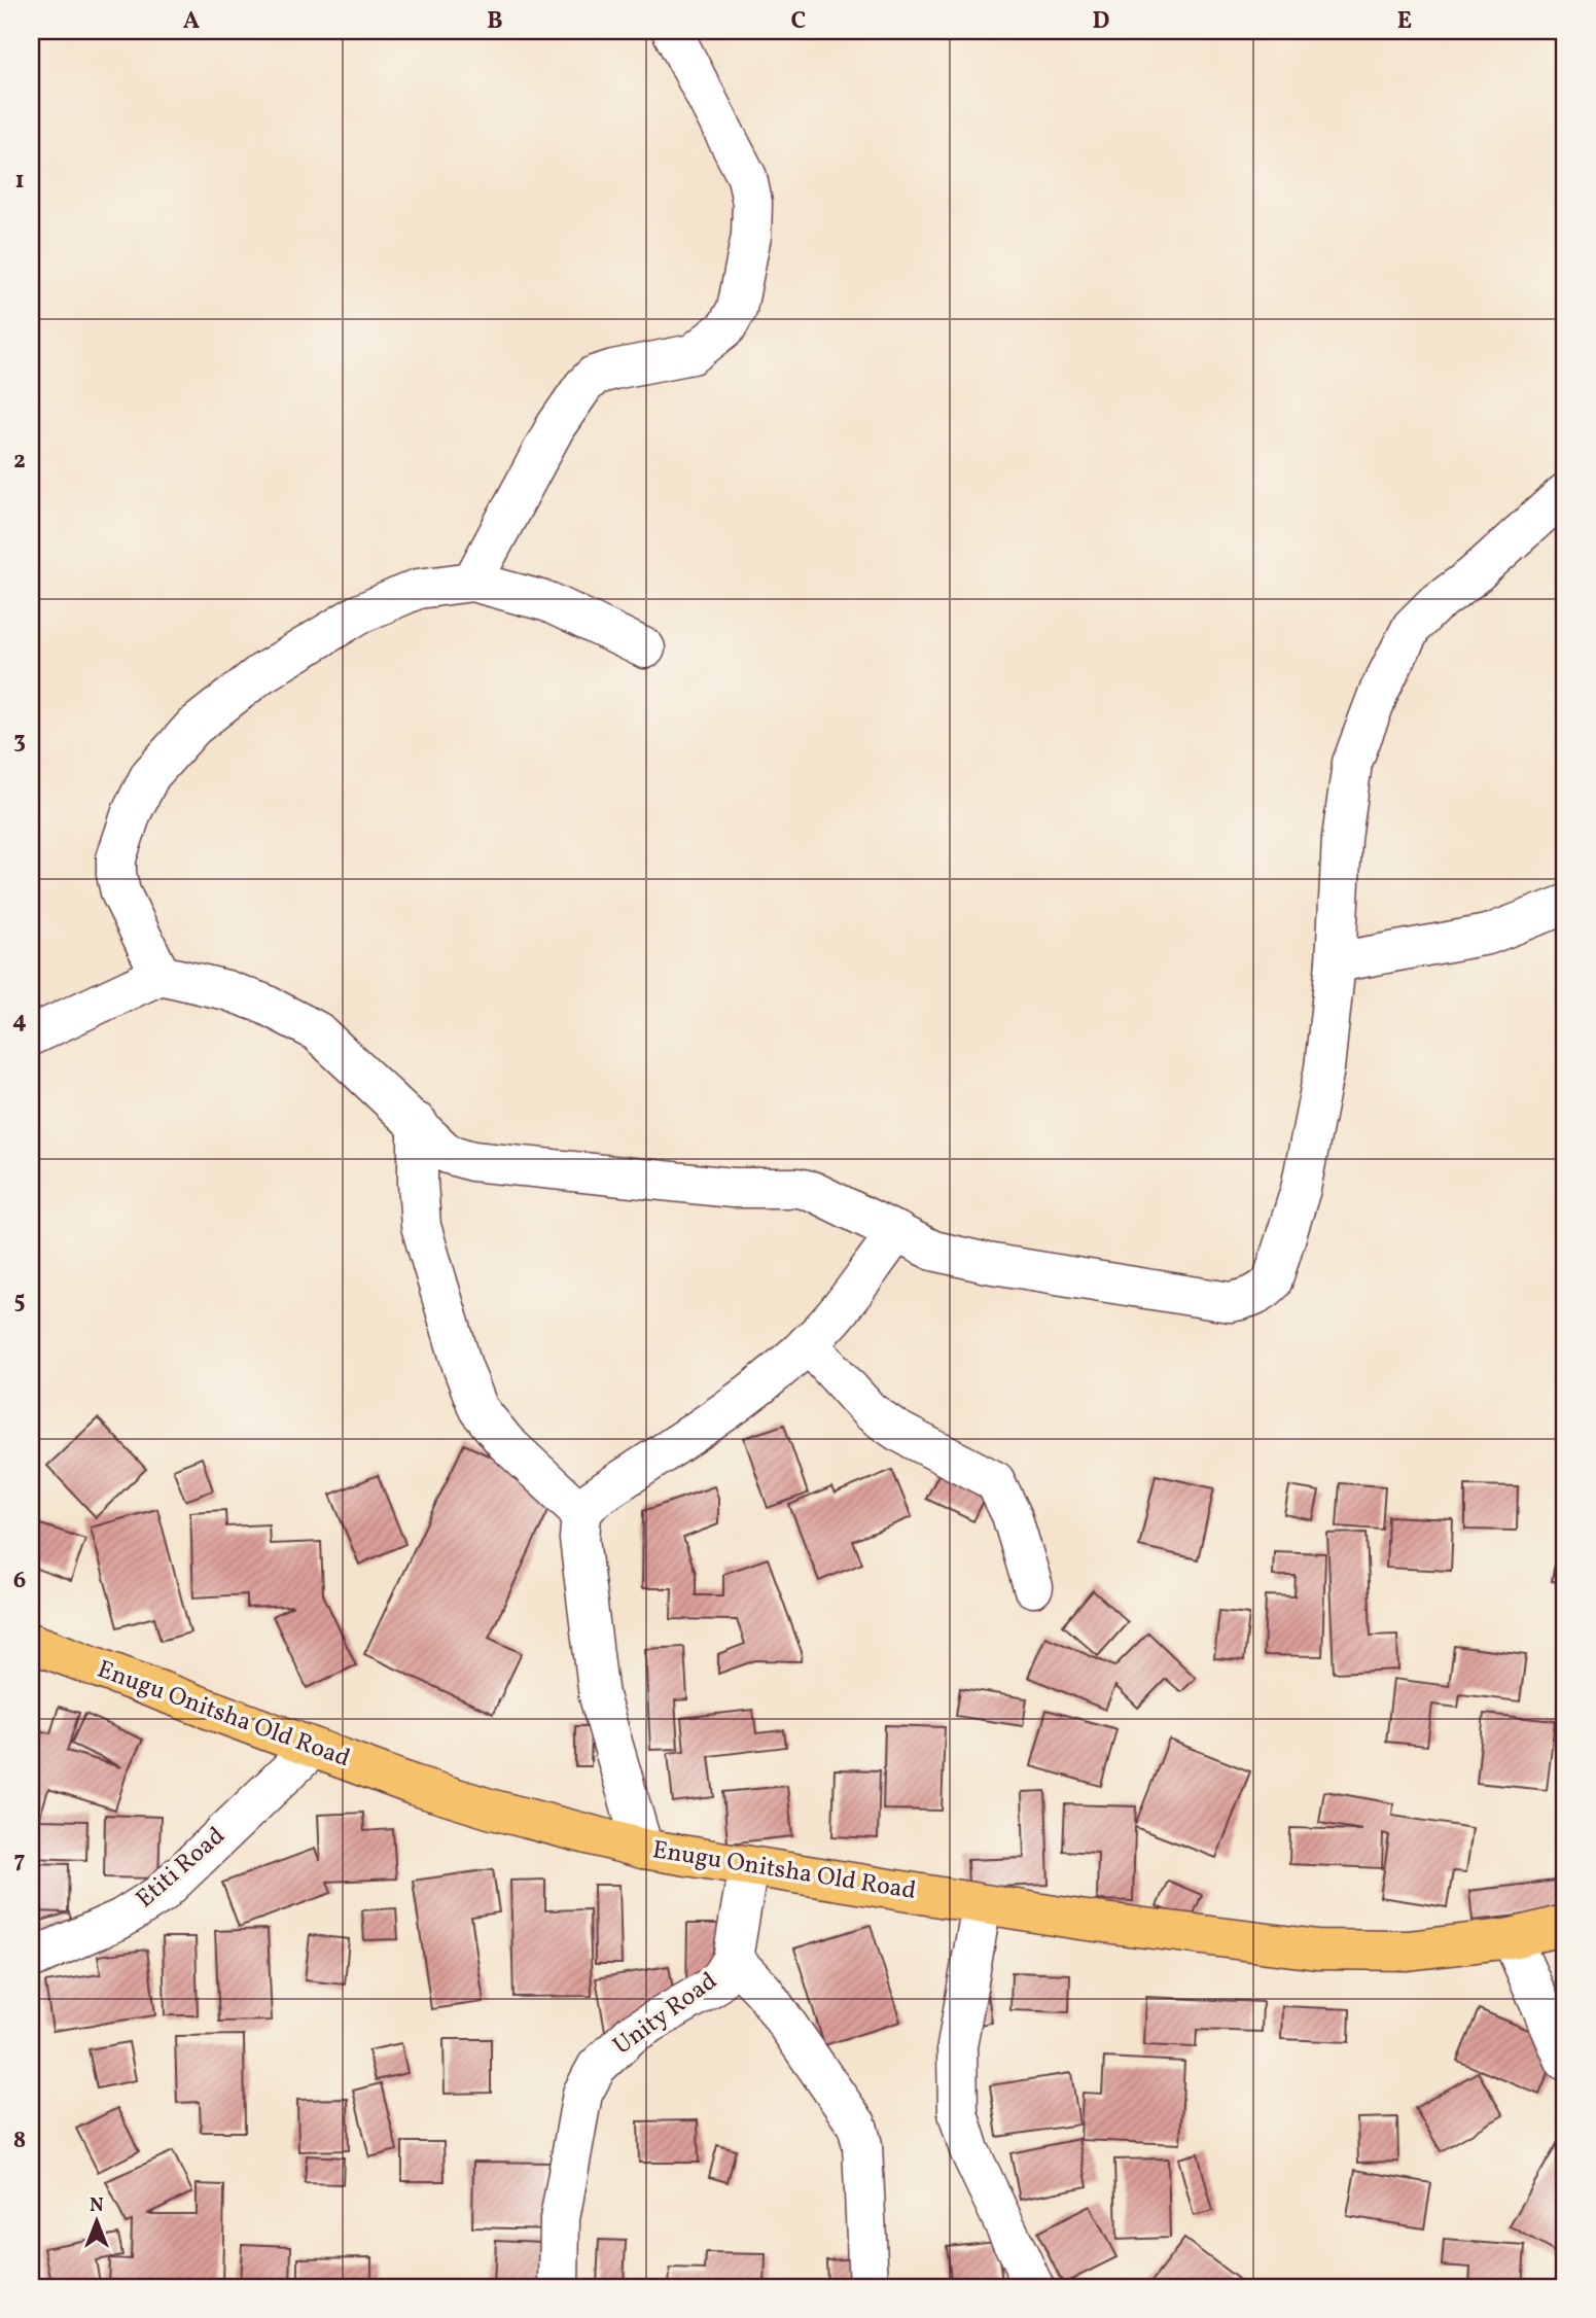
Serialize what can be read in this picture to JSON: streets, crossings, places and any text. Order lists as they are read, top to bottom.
{
  "streets": {
    "main road": ["Enugu Onitsha Old Road"],
    "street": ["Etiti Road", "Unity Road"]
  },
  "crossings": [
    ["Enugu Onitsha Old Road", "Etiti Road"],
    ["Enugu Onitsha Old Road", "Unity Road"]
  ],
  "north": "top",
  "grid": {
    "columns": [
      "A",
      "B",
      "C",
      "D",
      "E"
    ],
    "rows": [
      "1",
      "2",
      "3",
      "4",
      "5",
      "6",
      "7",
      "8"
    ]
  }
}
